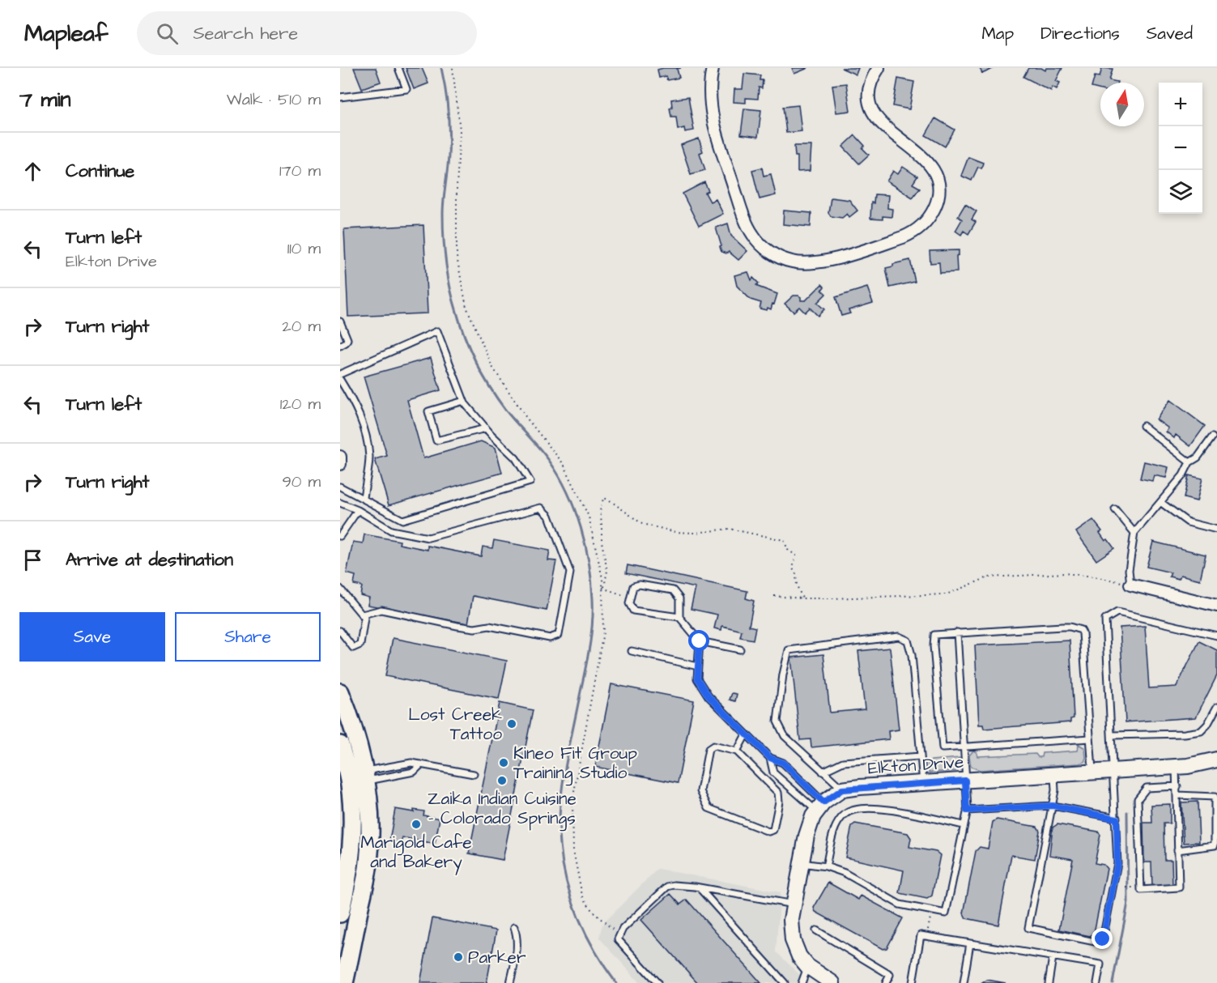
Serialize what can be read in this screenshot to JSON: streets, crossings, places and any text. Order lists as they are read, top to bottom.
{
  "streets": {
    "street": ["Elkton Drive"]
  },
  "places": [
    "Lost Creek Tattoo",
    "Kineo Fit Group Training Studio",
    "Zaika Indian Cuisine - Colorado Springs",
    "Marigold Cafe and Bakery",
    "Parker"
  ],
  "north": "top",
  "page": {
    "header": "Mapleaf",
    "search": "Search here",
    "nav": ["Map", "Directions", "Saved"],
    "heading": ["7 min", "Walk · 510 m"],
    "map_buttons": ["+", "−"],
    "list": [
      ["Continue", "170 m"],
      ["Turn left", "Elkton Drive", "110 m"],
      ["Turn right", "20 m"],
      ["Turn left", "120 m"],
      ["Turn right", "90 m"],
      "Arrive at destination"
    ],
    "buttons": ["Save", "Share"]
  }
}
